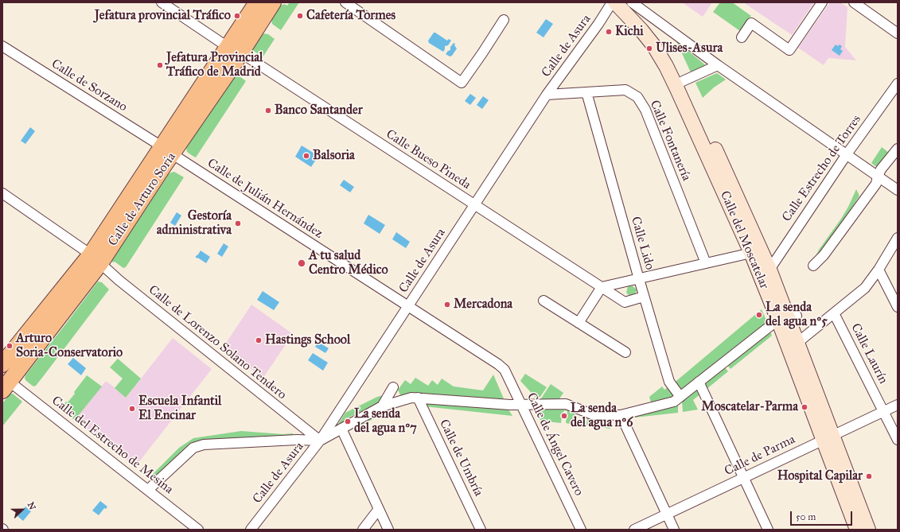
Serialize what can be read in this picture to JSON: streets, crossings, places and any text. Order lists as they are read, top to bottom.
{
  "streets": {
    "main road": ["Calle de Arturo Soria"],
    "street": [
      "Calle de Asura",
      "Calle de Sorzano",
      "Calle Fontanería",
      "Calle Bueso Pineda",
      "Calle Estrecho de Torres",
      "Calle de Julián Hernández",
      "Calle del Moscatelar",
      "Calle Lido",
      "Calle de Lorenzo Solano Tendero",
      "Calle Laurín",
      "Calle de Ángel Cavero",
      "Calle del Estrecho de Mesina",
      "Calle de Parma",
      "Calle de Umbría"
    ]
  },
  "crossings": [
    ["Calle de Asura", "Calle Fontanería"],
    ["Calle de Asura", "Calle Bueso Pineda"],
    ["Calle de Asura", "Calle de Julián Hernández"],
    ["Calle de Asura", "Calle de Lorenzo Solano Tendero"],
    ["Calle de Sorzano", "Calle de Julián Hernández"],
    ["Calle de Sorzano", "Calle de Arturo Soria"],
    ["Calle Fontanería", "Calle Lido"],
    ["Calle Bueso Pineda", "Calle de Arturo Soria"],
    ["Calle Bueso Pineda", "Calle Lido"],
    ["Calle Estrecho de Torres", "Calle del Moscatelar"],
    ["Calle de Julián Hernández", "Calle de Arturo Soria"],
    ["Calle de Julián Hernández", "Calle de Ángel Cavero"],
    ["Calle de Arturo Soria", "Calle de Lorenzo Solano Tendero"],
    ["Calle de Arturo Soria", "Calle del Estrecho de Mesina"],
    ["Calle del Moscatelar", "Calle de Parma"],
    ["Calle Laurín", "Calle de Parma"]
  ],
  "places": [
    "Jefatura provincial Tráfico",
    "Cafetería Tormes",
    "Kichi",
    "Ulises-Asura",
    "Jefatura Provincial Tráfico de Madrid",
    "Banco Santander",
    "Balsoria",
    "Gestoría administrativa",
    "A tu salud Centro Médico",
    "Mercadona",
    "La senda del agua nº5",
    "Hastings School",
    "Arturo Soria-Conservatorio",
    "Moscatelar-Parma",
    "Escuela Infantil El Encinar",
    "La senda del agua nº6",
    "La senda del agua nº7",
    "Hospital Capilar"
  ],
  "scale_bar": "50 m",
  "north": "right"
}
